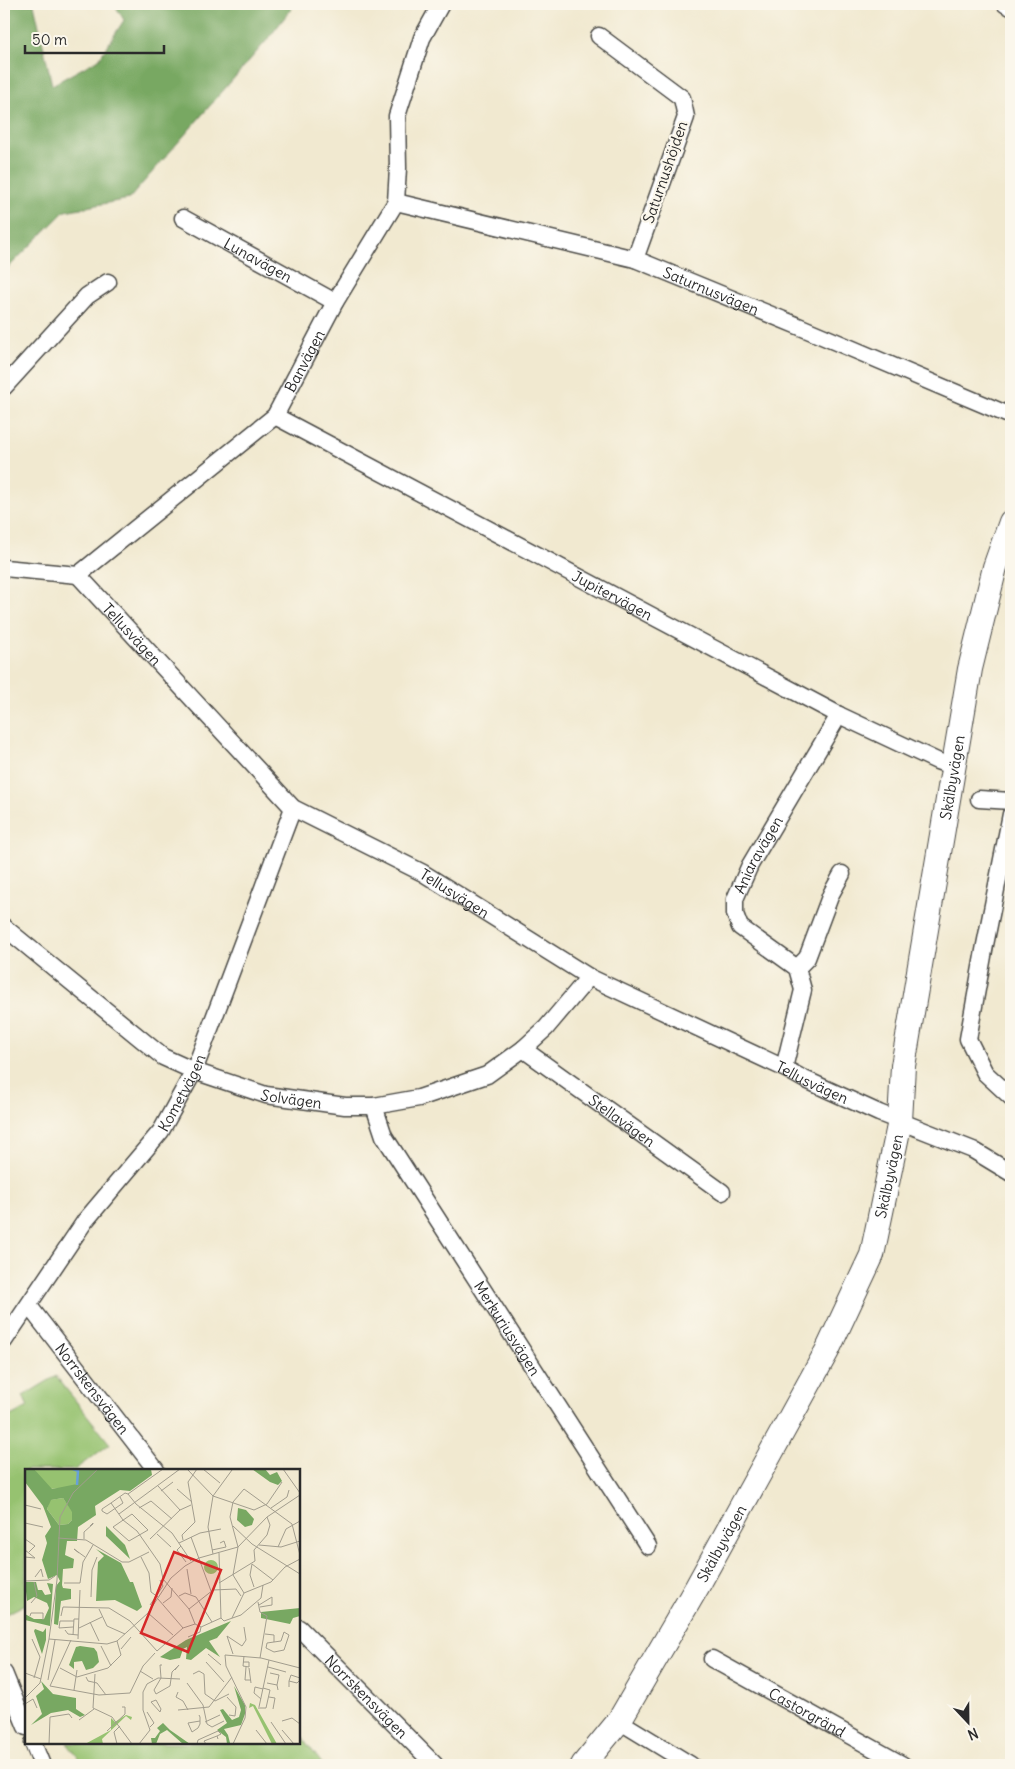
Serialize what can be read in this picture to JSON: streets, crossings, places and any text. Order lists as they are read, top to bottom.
{
  "streets": {
    "street": [
      "Saturnushöjden",
      "Lunavägen",
      "Saturnusvägen",
      "Banvägen",
      "Jupitervägen",
      "Tellusvägen",
      "Skälbyvägen",
      "Aniaravägen",
      "Kometvägen",
      "Solvägen",
      "Stellavägen",
      "Merkuriusvägen",
      "Norrskensvägen",
      "Castorgränd"
    ]
  },
  "crossings": [
    ["Saturnushöjden", "Saturnusvägen"],
    ["Lunavägen", "Banvägen"],
    ["Saturnusvägen", "Banvägen"],
    ["Banvägen", "Jupitervägen"],
    ["Banvägen", "Tellusvägen"],
    ["Jupitervägen", "Skälbyvägen"],
    ["Jupitervägen", "Aniaravägen"],
    ["Tellusvägen", "Skälbyvägen"],
    ["Tellusvägen", "Kometvägen"],
    ["Tellusvägen", "Solvägen"],
    ["Kometvägen", "Solvägen"],
    ["Kometvägen", "Norrskensvägen"],
    ["Solvägen", "Stellavägen"],
    ["Solvägen", "Merkuriusvägen"]
  ],
  "scale_bar": "50 m",
  "north": "bottom"
}
